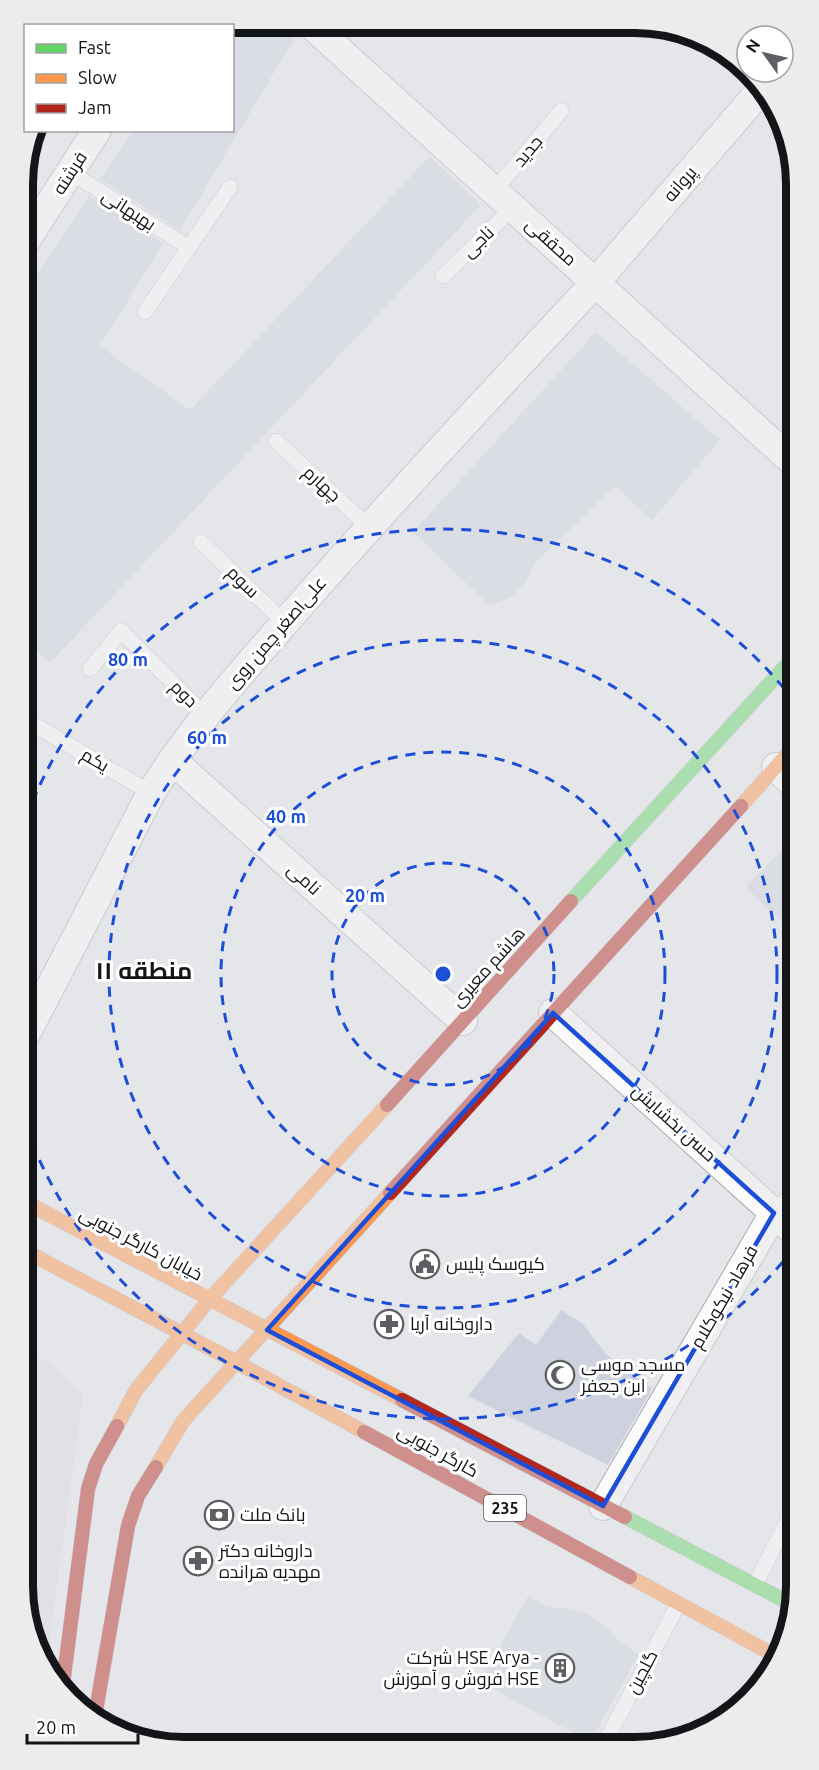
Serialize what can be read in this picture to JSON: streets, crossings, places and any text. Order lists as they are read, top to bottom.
{
  "streets": {
    "main road": [
      "هاشم معیری",
      "خیابان کارگر جنوبی",
      "کارگر جنوبی",
      "235"
    ],
    "street": [
      "فرشته",
      "پروانه",
      "محققی",
      "علی‌اصغر چمن روی",
      "نامی",
      "حسن بخشایش",
      "فرهاد نیکوکلام"
    ],
    "lane": [
      "جدید",
      "بهبهانی",
      "ناجی",
      "چهارم",
      "سوم",
      "دوم",
      "یکم",
      "گلچین"
    ]
  },
  "crossings": [
    ["جدید", "ناجی"],
    ["جدید", "محققی"],
    ["فرشته", "بهبهانی"],
    ["پروانه", "محققی"],
    ["پروانه", "علی‌اصغر چمن روی"],
    ["ناجی", "محققی"],
    ["محققی", "علی‌اصغر چمن روی"],
    ["چهارم", "علی‌اصغر چمن روی"],
    ["سوم", "علی‌اصغر چمن روی"],
    ["علی‌اصغر چمن روی", "دوم"],
    ["علی‌اصغر چمن روی", "یکم"],
    ["علی‌اصغر چمن روی", "نامی"],
    ["نامی", "هاشم معیری"],
    ["هاشم معیری", "خیابان کارگر جنوبی"],
    ["هاشم معیری", "کارگر جنوبی"],
    ["هاشم معیری", "235"],
    ["حسن بخشایش", "فرهاد نیکوکلام"],
    ["خیابان کارگر جنوبی", "کارگر جنوبی"],
    ["فرهاد نیکوکلام", "کارگر جنوبی"],
    ["کارگر جنوبی", "235"],
    ["کارگر جنوبی", "گلچین"]
  ],
  "districts": ["منطقه ۱۱"],
  "places": {
    "public building": ["کیوسک پلیس"],
    "pharmacy": ["داروخانه آریا", "داروخانه دکتر مهدیه هرانده"],
    "mosque": ["مسجد موسی‌ ابن‌ جعفر"],
    "bank": ["بانک ملت"],
    "building": ["شرکت HSE Arya - فروش و آموزش HSE"]
  },
  "legend": ["Fast", "Slow", "Jam"],
  "scale_bar": "20 m",
  "north": "top left",
  "rings": [
    "80 m",
    "60 m",
    "40 m",
    "20 m"
  ]
}
